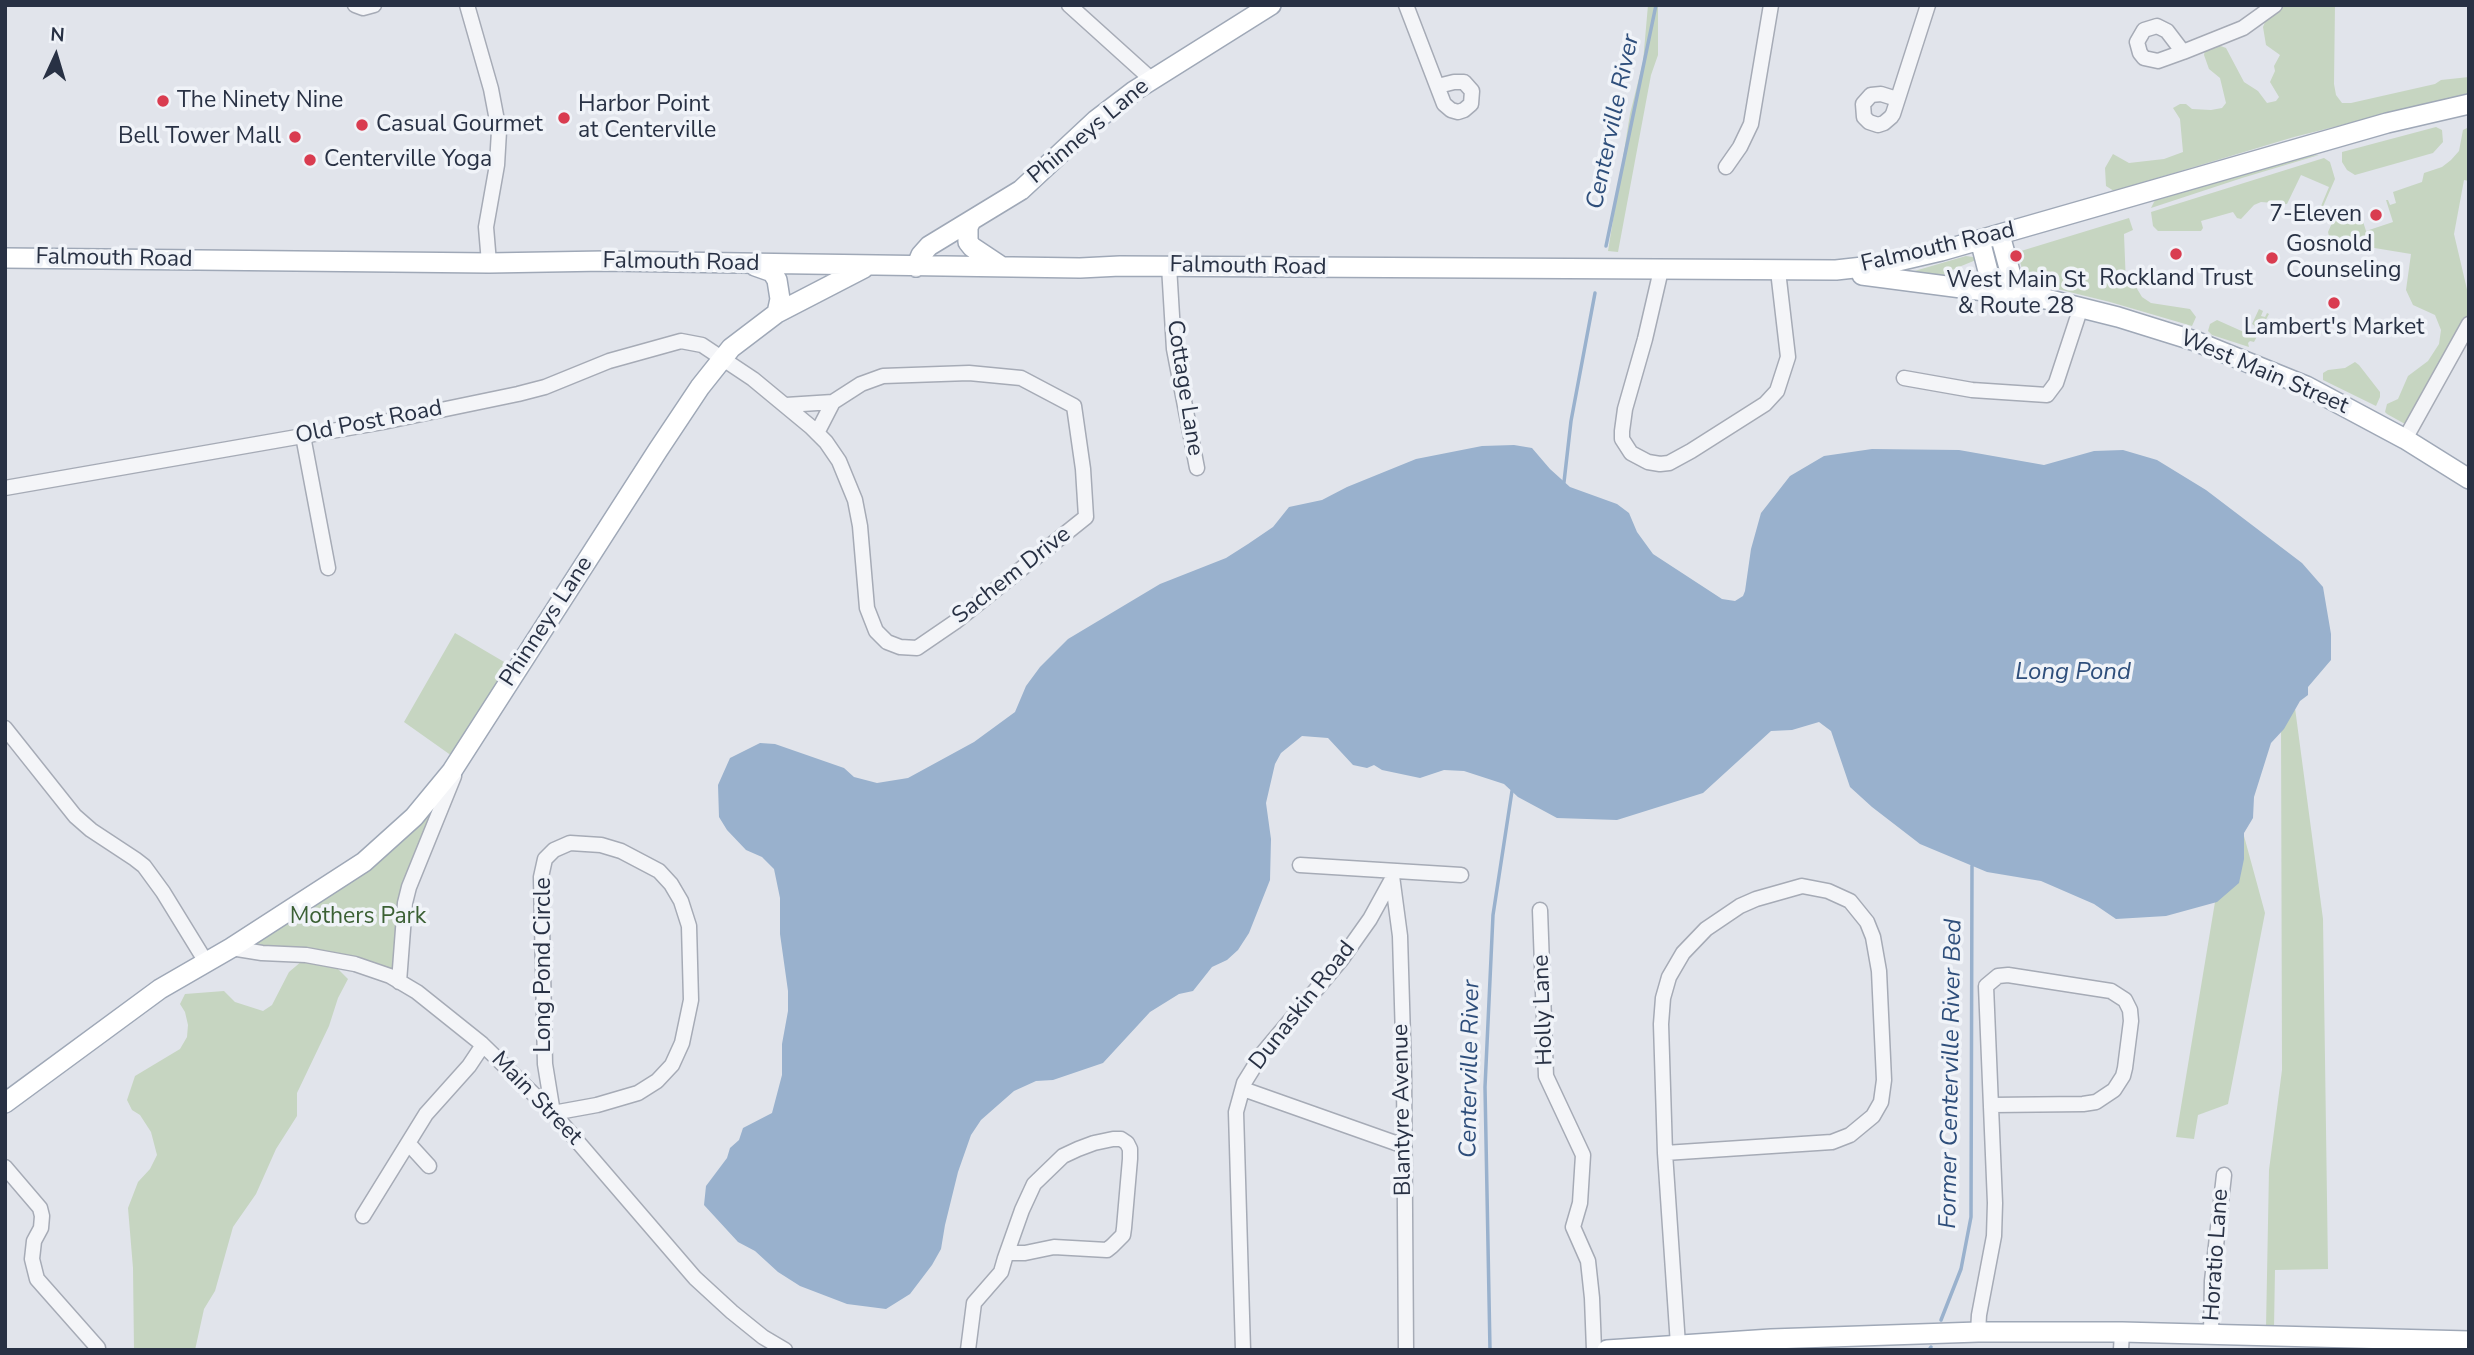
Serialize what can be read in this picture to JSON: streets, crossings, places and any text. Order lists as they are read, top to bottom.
{
  "streets": {
    "main road": ["Phinneys Lane", "Falmouth Road", "West Main Street"],
    "street": [
      "Cottage Lane",
      "Old Post Road",
      "Sachem Drive",
      "Long Pond Circle",
      "Dunaskin Road",
      "Holly Lane",
      "Main Street",
      "Blantyre Avenue",
      "Horatio Lane"
    ]
  },
  "crossings": [
    ["Phinneys Lane", "Falmouth Road"],
    ["Phinneys Lane", "Old Post Road"],
    ["Phinneys Lane", "Sachem Drive"],
    ["Phinneys Lane", "Main Street"],
    ["Falmouth Road", "West Main Street"],
    ["Falmouth Road", "Cottage Lane"],
    ["Old Post Road", "Sachem Drive"],
    ["Long Pond Circle", "Main Street"],
    ["Dunaskin Road", "Blantyre Avenue"]
  ],
  "water": ["Centerville River", "Long Pond", "Former Centerville River Bed"],
  "parks": ["Mothers Park"],
  "places": [
    "The Ninety Nine",
    "Harbor Point at Centerville",
    "Casual Gourmet",
    "Bell Tower Mall",
    "Centerville Yoga",
    "7-Eleven",
    "Rockland Trust",
    "West Main St & Route 28",
    "Gosnold Counseling",
    "Lambert's Market"
  ],
  "north": "top"
}
